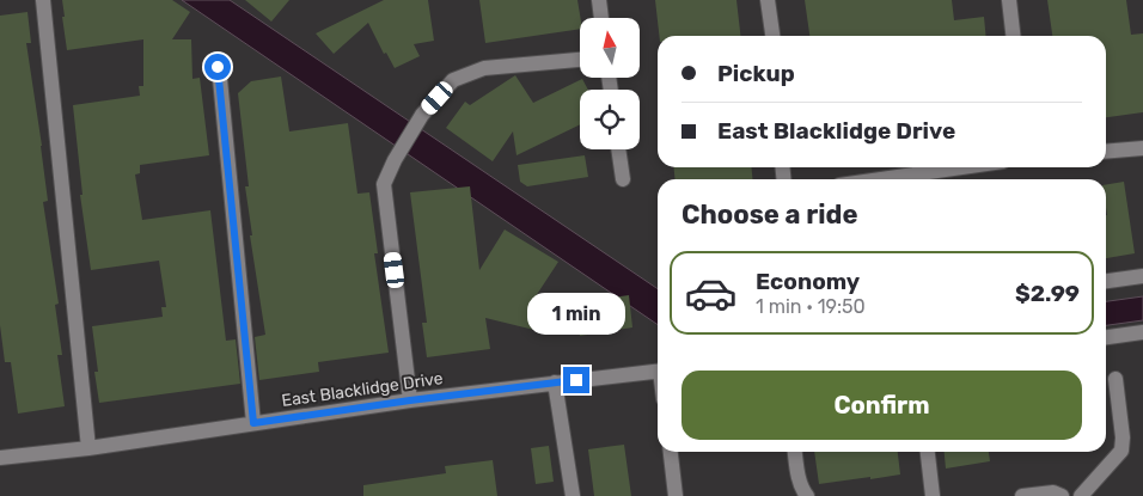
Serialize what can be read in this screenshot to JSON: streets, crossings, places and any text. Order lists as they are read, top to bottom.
{
  "streets": {
    "street": ["East Blacklidge Drive"]
  },
  "north": "top",
  "page": {
    "banner": ["Pickup", "East Blacklidge Drive"],
    "heading": "Choose a ride",
    "list": [
      {
        "name": "Economy",
        "note": "1 min · 19:50",
        "value": "$2.99"
      }
    ],
    "bubble": "1 min",
    "buttons": "Confirm"
  }
}
